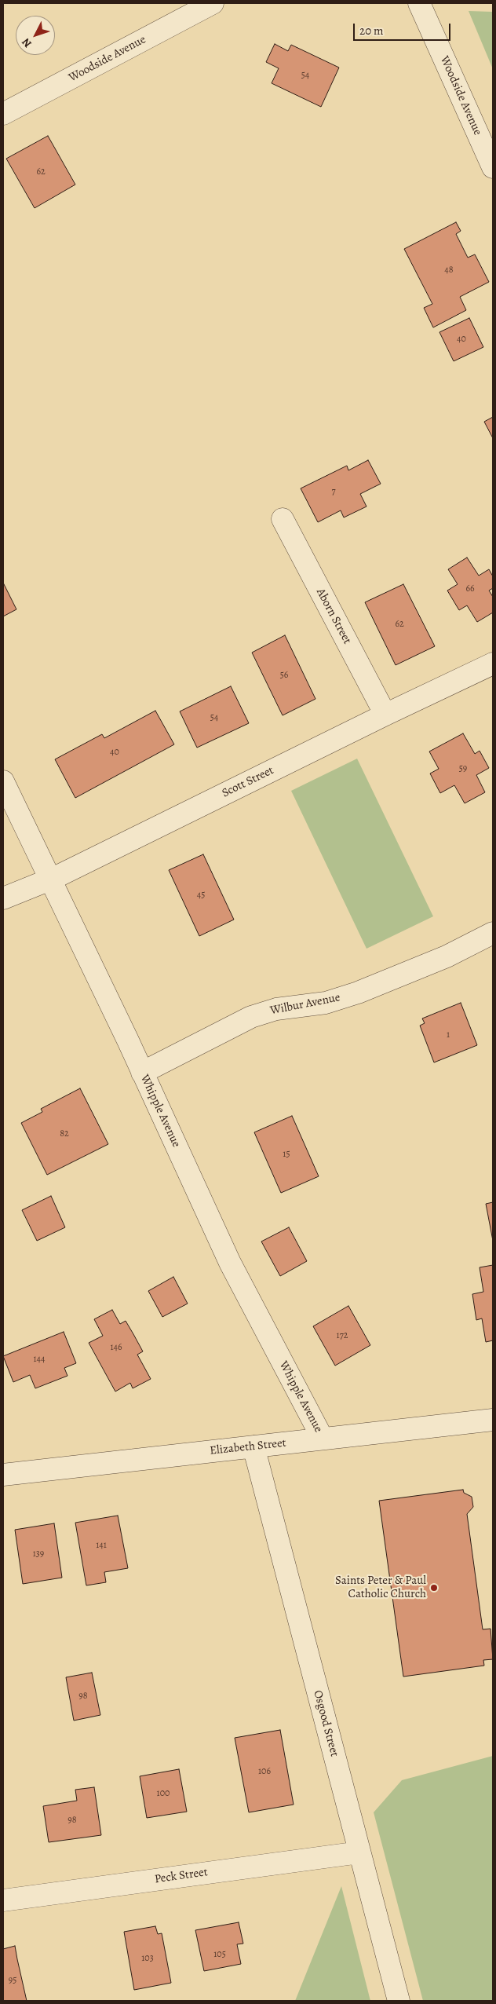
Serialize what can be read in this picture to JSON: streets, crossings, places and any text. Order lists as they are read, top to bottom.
{
  "streets": {
    "street": [
      "Woodside Avenue",
      "Aborn Street",
      "Scott Street",
      "Wilbur Avenue",
      "Whipple Avenue",
      "Elizabeth Street",
      "Osgood Street",
      "Peck Street"
    ]
  },
  "crossings": [
    ["Aborn Street", "Scott Street"],
    ["Scott Street", "Whipple Avenue"],
    ["Wilbur Avenue", "Whipple Avenue"],
    ["Whipple Avenue", "Elizabeth Street"],
    ["Elizabeth Street", "Osgood Street"],
    ["Osgood Street", "Peck Street"]
  ],
  "places": ["Saints Peter & Paul Catholic Church"],
  "house_numbers": [
    "54",
    "62",
    "48",
    "40",
    "7",
    "66",
    "62",
    "56",
    "54",
    "40",
    "59",
    "45",
    "1",
    "82",
    "15",
    "172",
    "146",
    "144",
    "141",
    "139",
    "98",
    "106",
    "100",
    "98",
    "105",
    "103",
    "95"
  ],
  "scale_bar": "20 m",
  "north": "bottom left"
}
